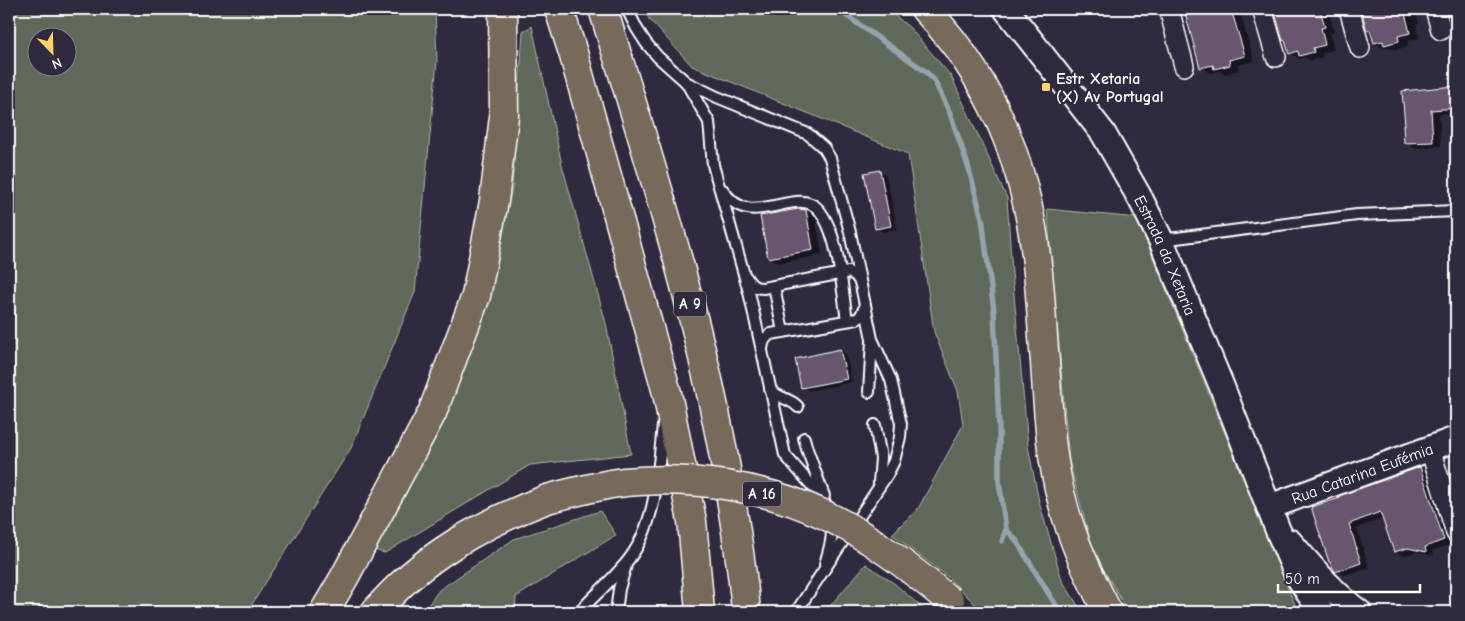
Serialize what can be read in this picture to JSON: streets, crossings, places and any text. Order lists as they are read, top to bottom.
{
  "streets": {
    "highway": ["A 9", "A 16"],
    "street": ["Estrada da Xetaria", "Rua Catarina Eufémia"]
  },
  "crossings": [
    ["Estrada da Xetaria", "Rua Catarina Eufémia"]
  ],
  "places": {
    "transit": ["Estr Xetaria (X) Av Portugal"]
  },
  "scale_bar": "50 m",
  "north": "bottom right"
}
